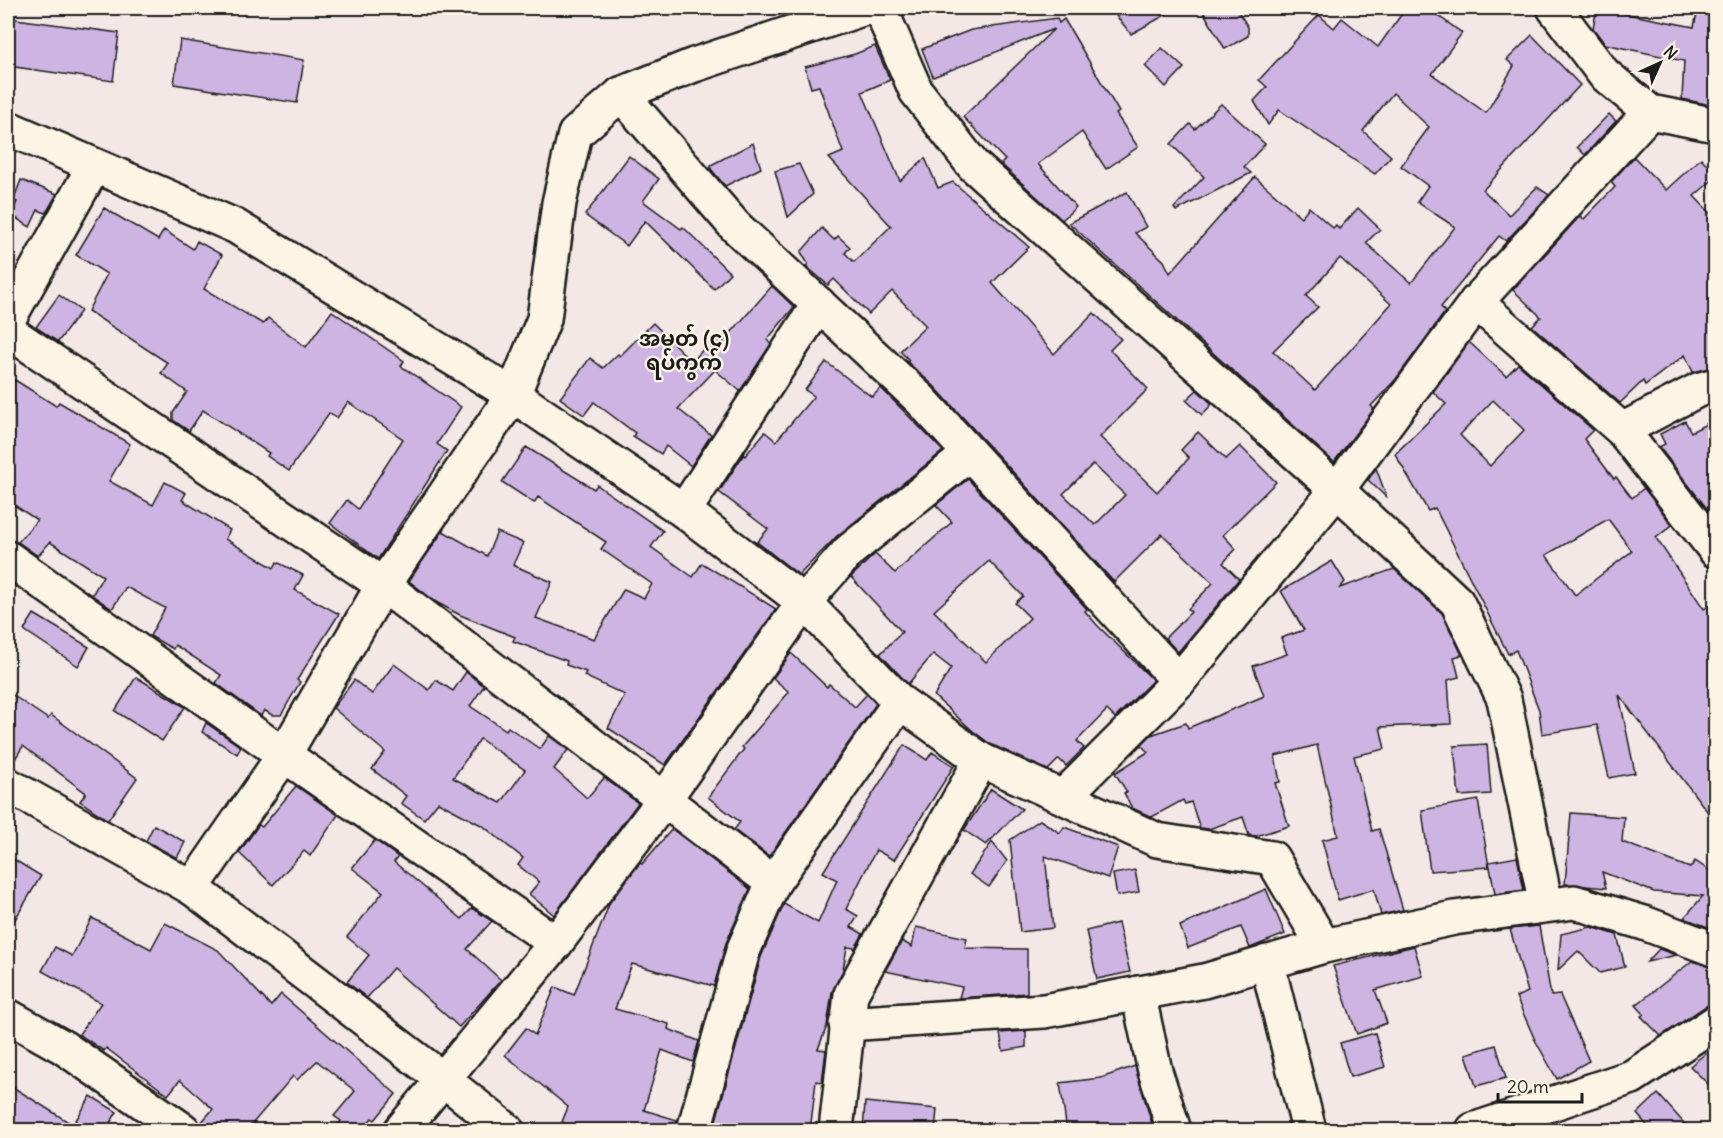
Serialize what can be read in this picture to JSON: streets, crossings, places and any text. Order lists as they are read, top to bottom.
{
  "districts": ["အမှတ် (၄) ရပ်ကွက်"],
  "scale_bar": "20 m",
  "north": "top right"
}
